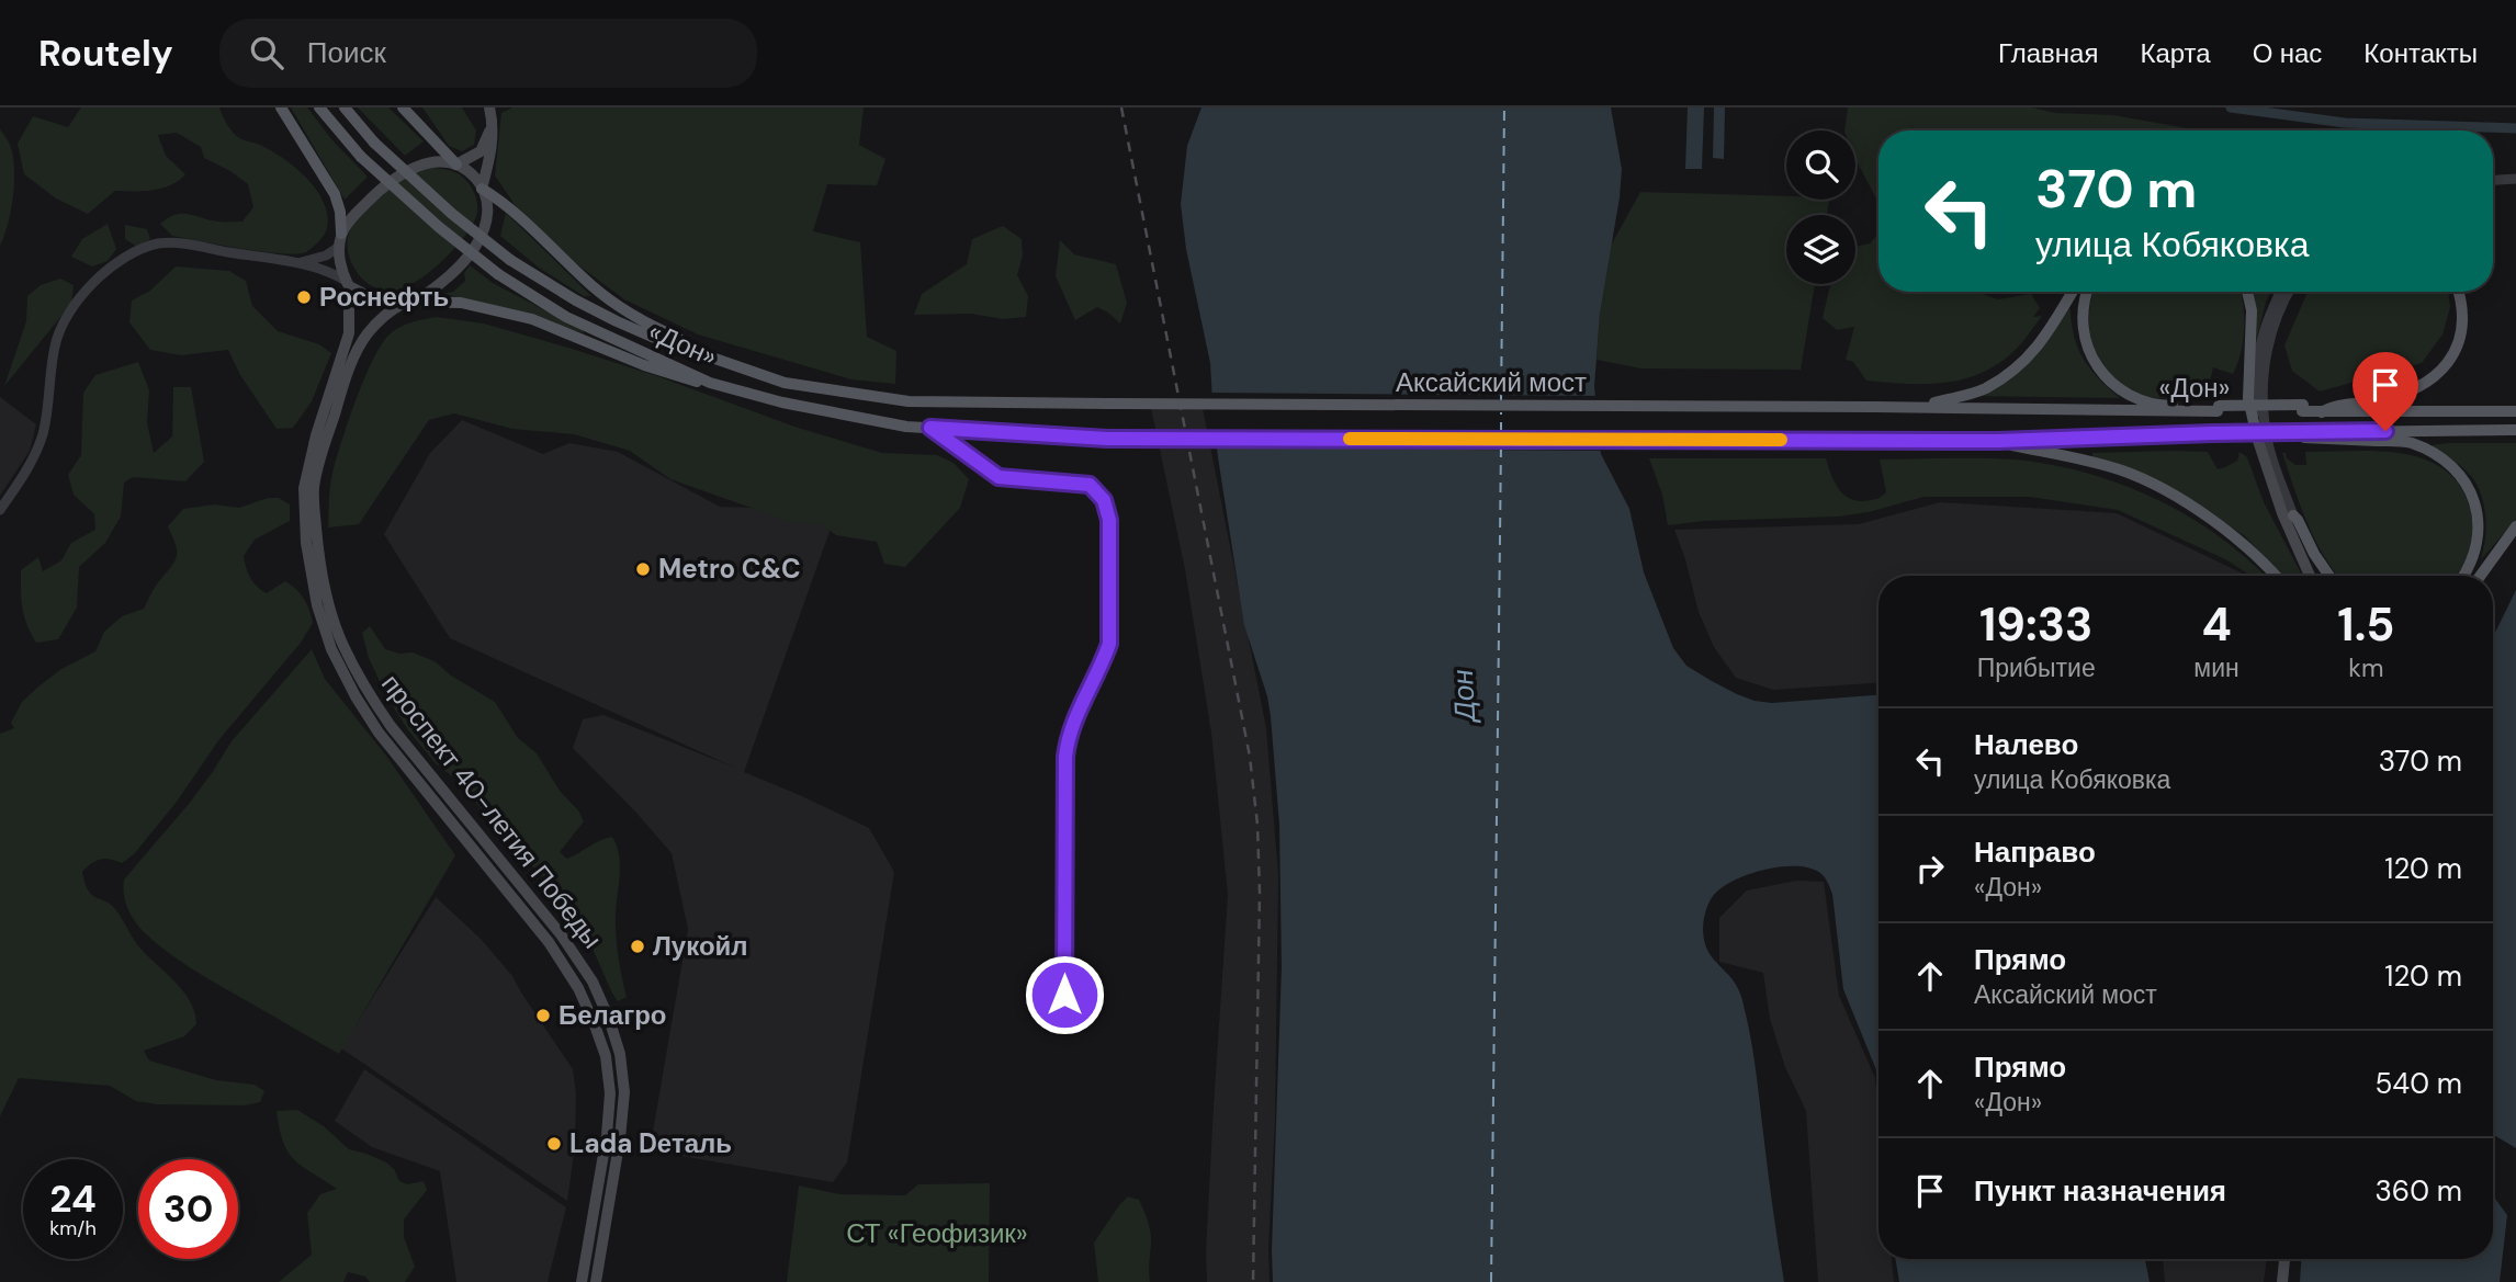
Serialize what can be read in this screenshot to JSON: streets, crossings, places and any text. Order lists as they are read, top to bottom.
{
  "streets": {
    "main road": ["«Дон»", "Аксайский мост", "проспект 40-летия Победы"]
  },
  "crossings": [
    ["«Дон»", "Аксайский мост"]
  ],
  "water": ["Дон"],
  "parks": ["СТ «Геофизик»"],
  "places": [
    "Роснефть",
    "Metro C&C",
    "Лукойл",
    "Белагро",
    "Lada Dеталь"
  ],
  "page": {
    "header": "Routely",
    "search": "Поиск",
    "nav": [
      "Главная",
      "Карта",
      "О нас",
      "Контакты"
    ],
    "turn": ["370 m", "улица Кобяковка"],
    "eta": [
      "19:33",
      "Прибытие",
      "4",
      "мин",
      "1.5",
      "km"
    ],
    "list": [
      {
        "name": "Налево",
        "note": "улица Кобяковка",
        "value": "370 m"
      },
      {
        "name": "Направо",
        "note": "«Дон»",
        "value": "120 m"
      },
      {
        "name": "Прямо",
        "note": "Аксайский мост",
        "value": "120 m"
      },
      {
        "name": "Прямо",
        "note": "«Дон»",
        "value": "540 m"
      },
      {
        "name": "Пункт назначения",
        "value": "360 m"
      }
    ],
    "speed": "24 km/h",
    "limit": "30"
  }
}
